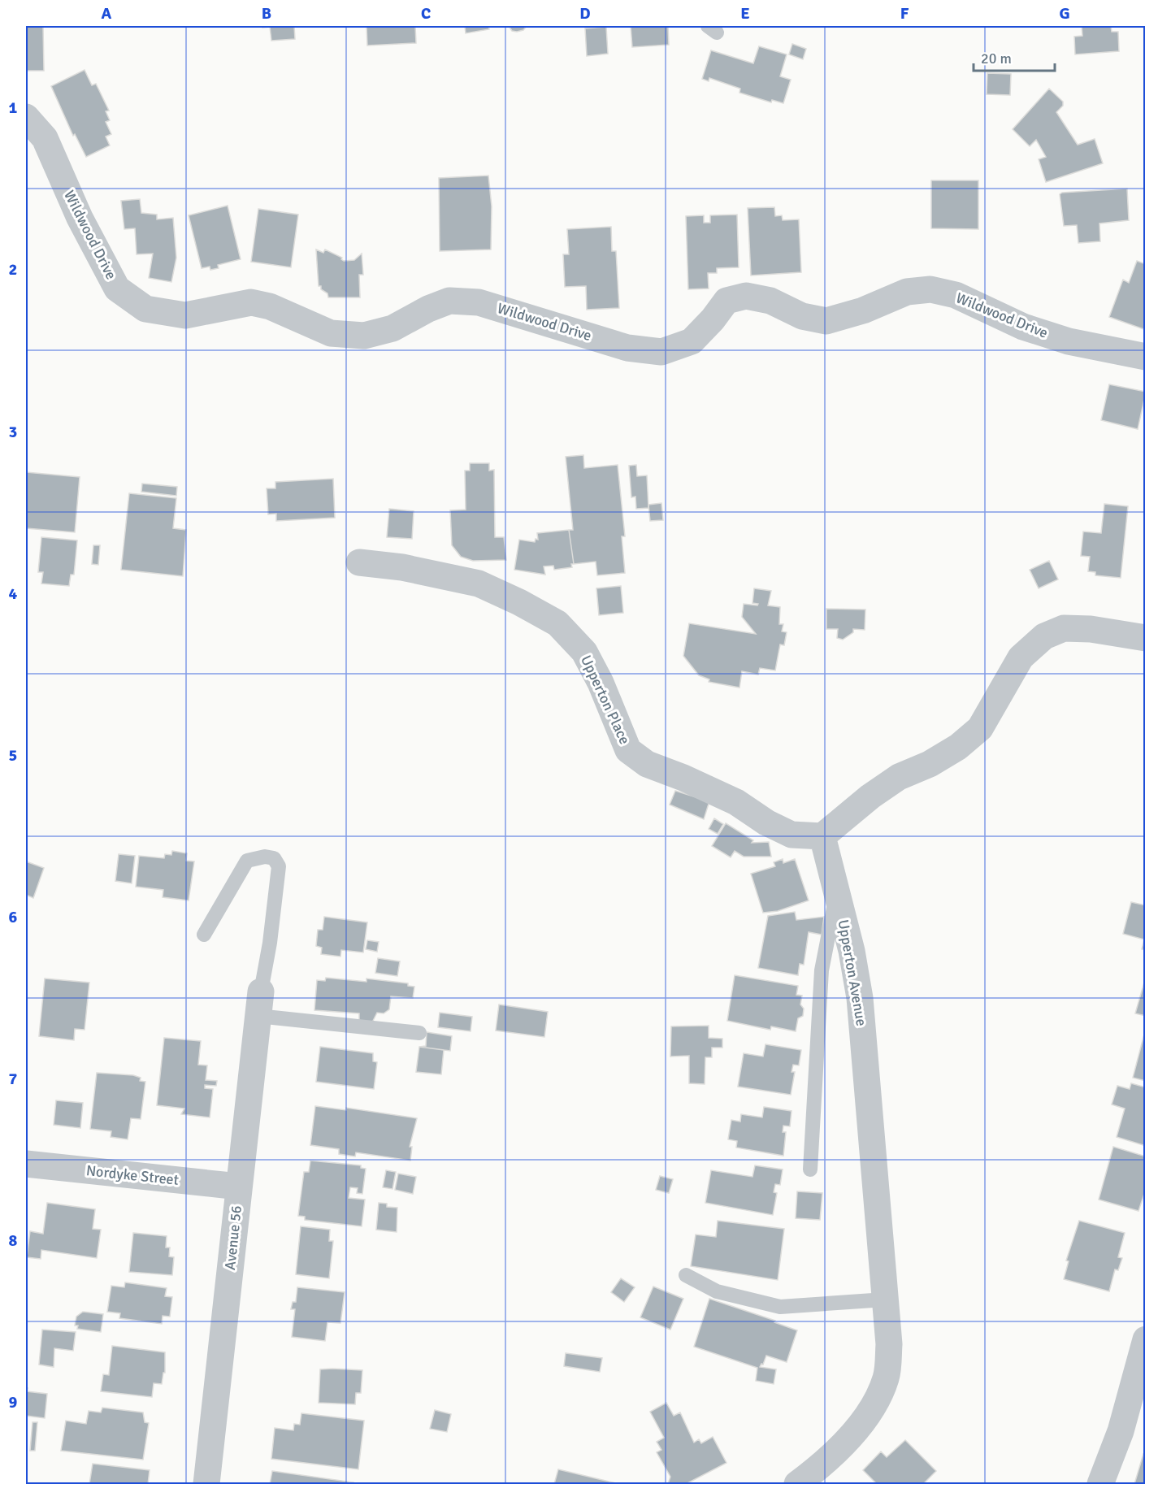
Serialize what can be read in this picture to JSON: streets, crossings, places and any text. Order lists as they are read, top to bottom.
{
  "streets": {
    "street": [
      "Wildwood Drive",
      "Upperton Place",
      "Upperton Avenue",
      "Nordyke Street",
      "Avenue 56"
    ]
  },
  "crossings": [
    ["Upperton Place", "Upperton Avenue"],
    ["Nordyke Street", "Avenue 56"]
  ],
  "scale_bar": "20 m",
  "grid": {
    "columns": [
      "A",
      "B",
      "C",
      "D",
      "E",
      "F",
      "G"
    ],
    "rows": [
      "1",
      "2",
      "3",
      "4",
      "5",
      "6",
      "7",
      "8",
      "9"
    ]
  }
}
